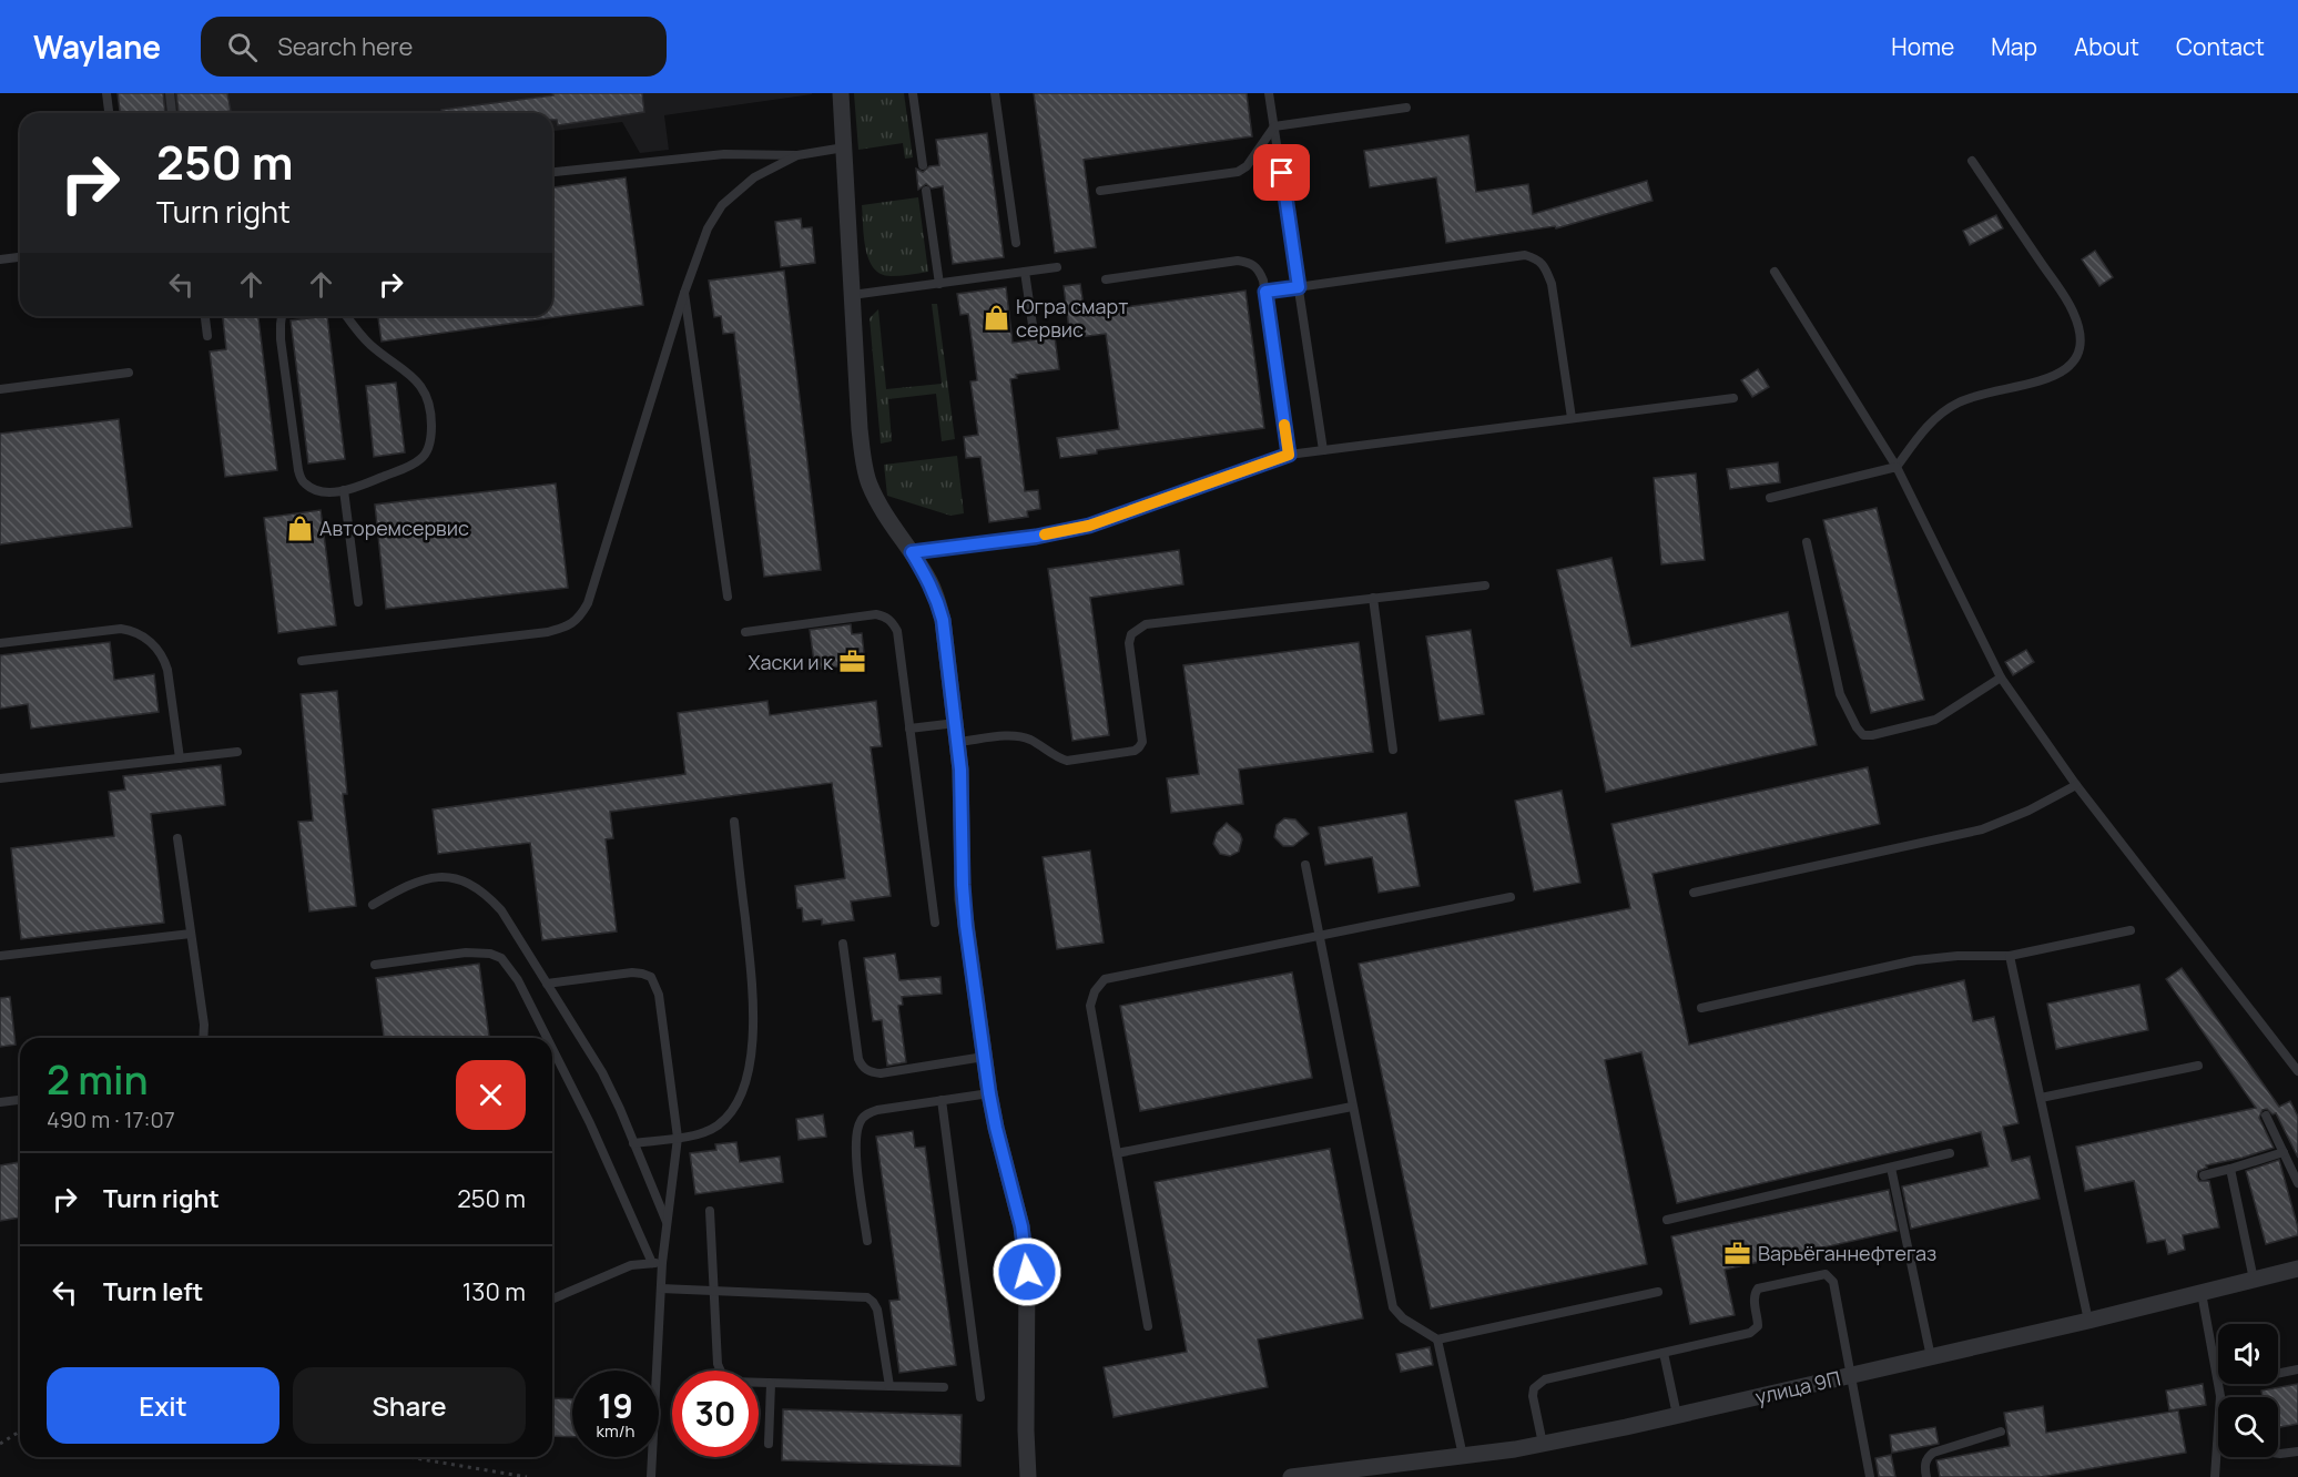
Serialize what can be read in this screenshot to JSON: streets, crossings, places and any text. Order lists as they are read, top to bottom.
{
  "streets": {
    "street": ["улица 9П"]
  },
  "places": {
    "shop": ["Югра смарт сервис", "Авторемсервис"],
    "office": ["Хаски и к", "Варьёганнефтегаз"]
  },
  "page": {
    "header": "Waylane",
    "search": "Search here",
    "nav": [
      "Home",
      "Map",
      "About",
      "Contact"
    ],
    "turn": ["250 m", "Turn right"],
    "heading": ["2 min", "490 m · 17:07"],
    "list": [
      {
        "name": "Turn right",
        "value": "250 m"
      },
      {
        "name": "Turn left",
        "value": "130 m"
      }
    ],
    "buttons": ["Exit", "Share"],
    "speed": "19 km/h",
    "limit": "30"
  }
}
